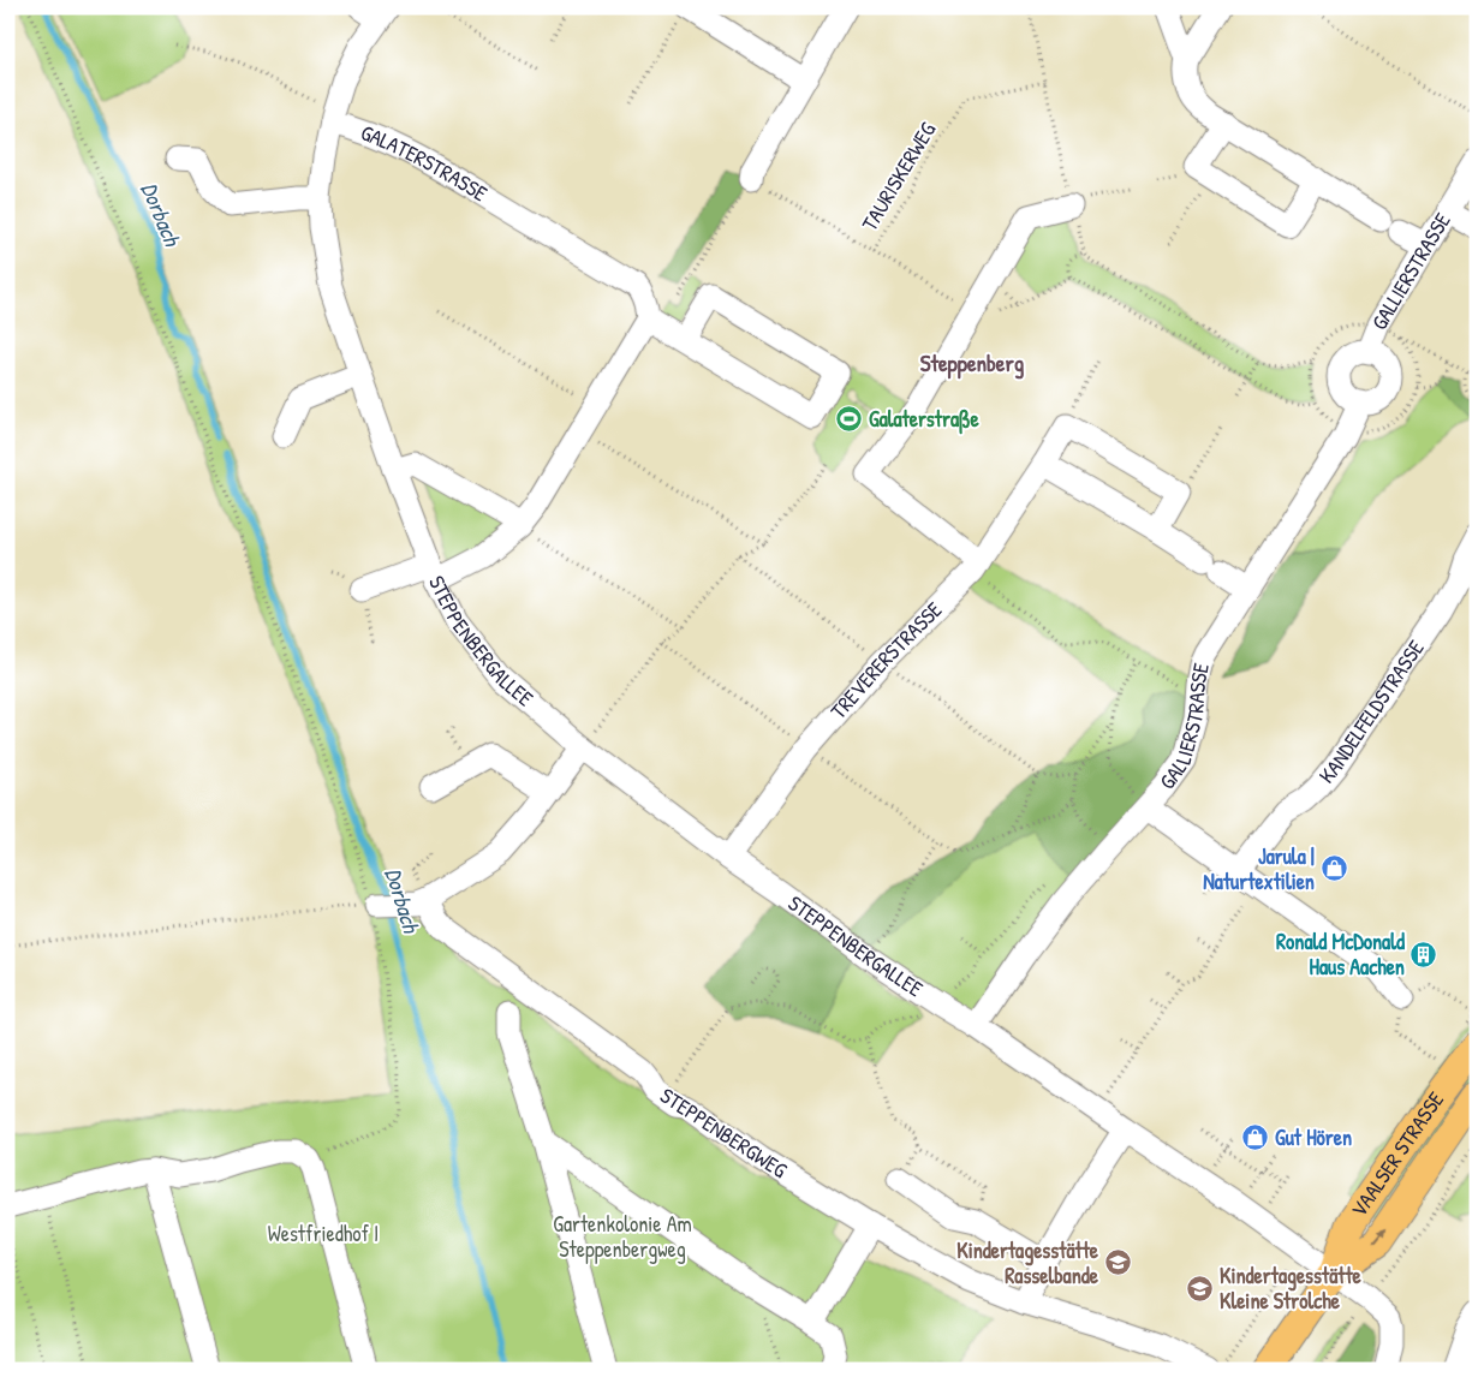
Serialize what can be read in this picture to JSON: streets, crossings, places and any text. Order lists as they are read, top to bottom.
{
  "streets": {
    "main road": ["VAALSER STRASSE"],
    "street": [
      "GALATERSTRASSE",
      "GALLIERSTRASSE",
      "STEPPENBERGALLEE",
      "TREVERERSTRASSE",
      "KANDELFELDSTRASSE",
      "STEPPENBERGWEG"
    ],
    "path": ["TAURISKERWEG"]
  },
  "crossings": [
    ["GALATERSTRASSE", "STEPPENBERGALLEE"],
    ["GALLIERSTRASSE", "STEPPENBERGALLEE"],
    ["STEPPENBERGALLEE", "TREVERERSTRASSE"],
    ["STEPPENBERGALLEE", "VAALSER STRASSE"]
  ],
  "districts": ["Steppenberg"],
  "water": ["Dorbach"],
  "parks": ["Gartenkolonie Am Steppenbergweg", "Westfriedhof I"],
  "places": {
    "sports": ["Galaterstraße"],
    "shop": ["Jarula | Naturtextilien", "Gut Hören"],
    "building": ["Ronald McDonald Haus Aachen"],
    "school or university": ["Kindertagesstätte Rasselbande", "Kindertagesstätte Kleine Strolche"]
  }
}
